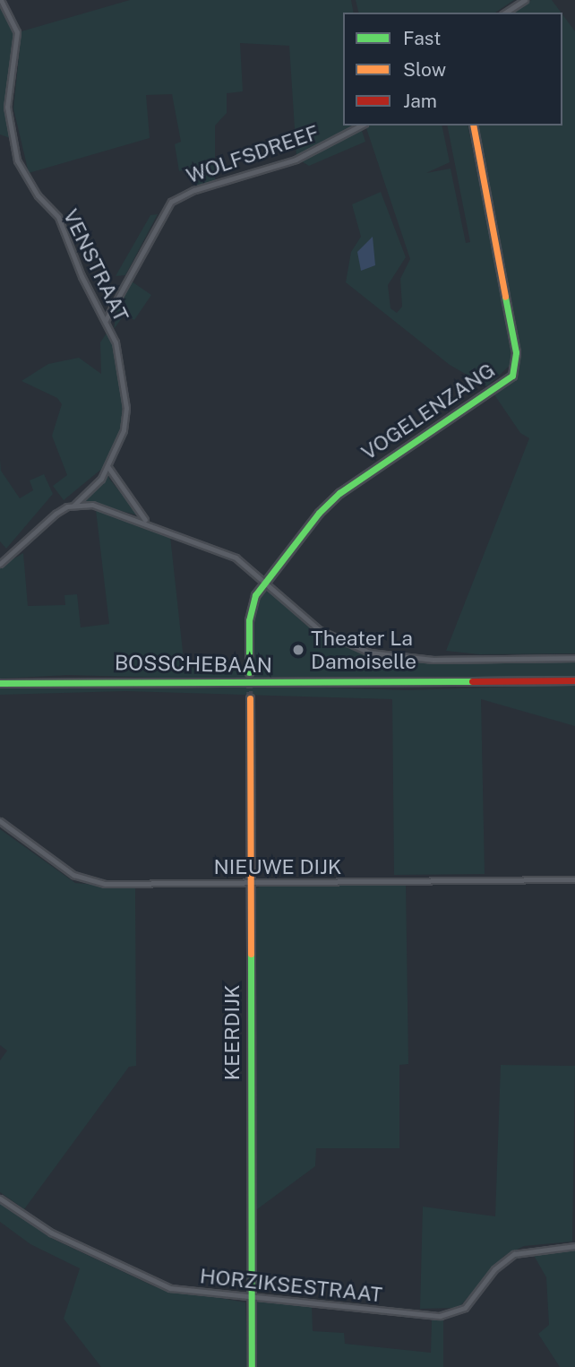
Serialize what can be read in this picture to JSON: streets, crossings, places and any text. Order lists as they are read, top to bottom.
{
  "streets": {
    "street": [
      "WOLFSDREEF",
      "VENSTRAAT",
      "VOGELENZANG",
      "BOSSCHEBAAN",
      "NIEUWE DIJK",
      "KEERDIJK",
      "HORZIKSESTRAAT"
    ]
  },
  "crossings": [
    ["WOLFSDREEF", "VENSTRAAT"],
    ["NIEUWE DIJK", "KEERDIJK"],
    ["KEERDIJK", "HORZIKSESTRAAT"]
  ],
  "places": ["Theater La Damoiselle"],
  "legend": ["Fast", "Slow", "Jam"]
}
